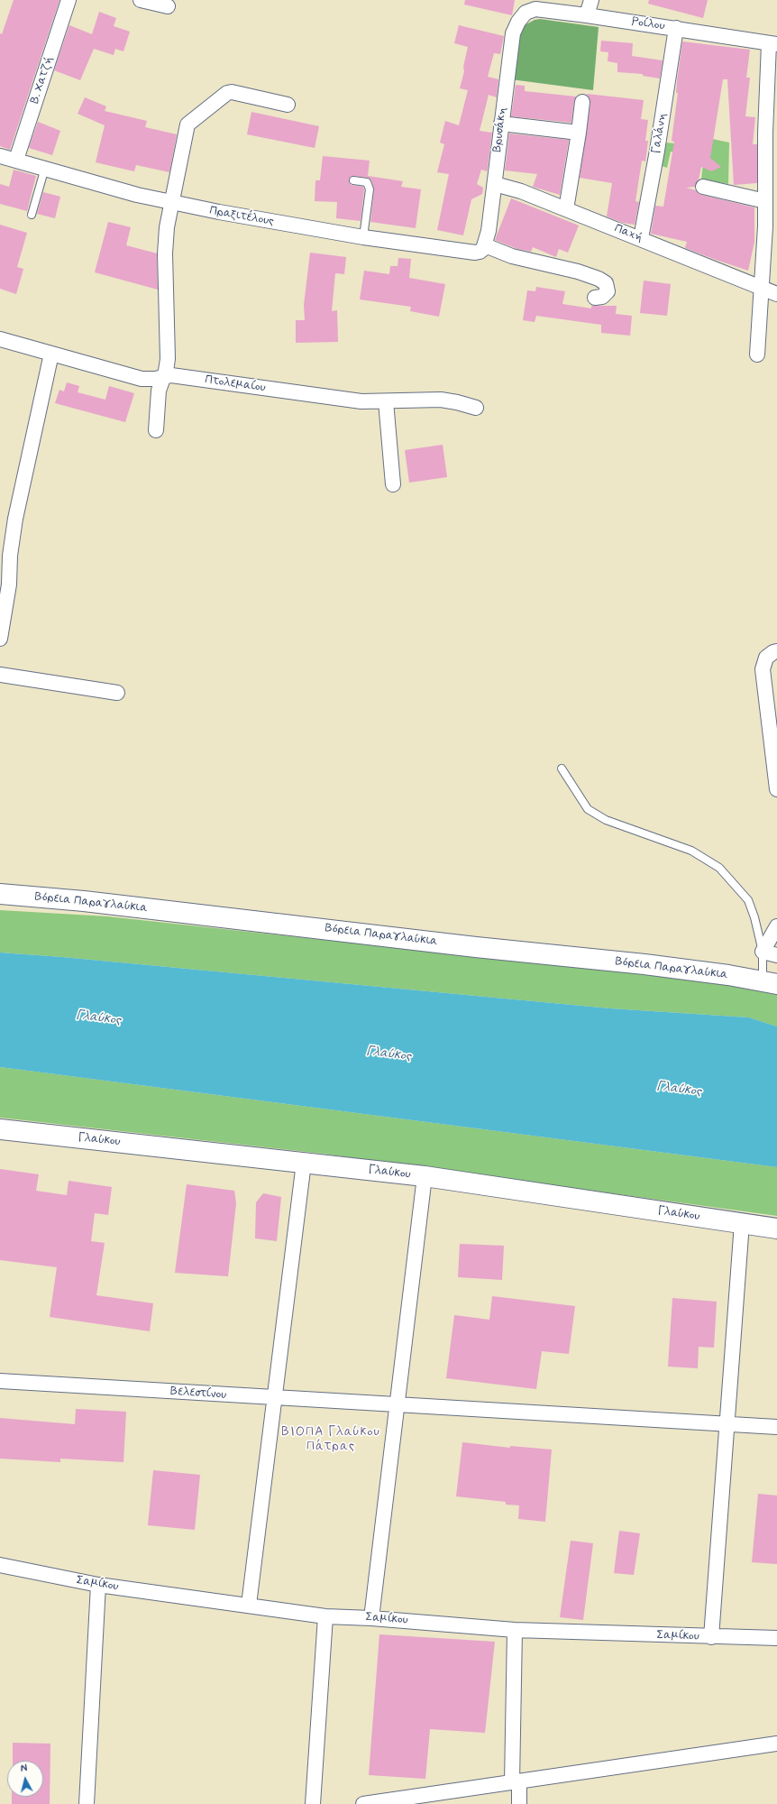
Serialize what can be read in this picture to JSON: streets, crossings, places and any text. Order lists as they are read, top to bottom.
{
  "streets": {
    "main road": ["Βόρεια Παραγλαύκια", "Γλαύκου"],
    "street": [
      "Ροίλου",
      "Β. Χατζή",
      "Βρυσάκη",
      "Γαλάνη",
      "Πραξιτέλους",
      "Παχή",
      "Πτολεμαίου",
      "Βελεστίνου",
      "Σαμίκου"
    ]
  },
  "crossings": [
    ["Ροίλου", "Βρυσάκη"],
    ["Ροίλου", "Γαλάνη"],
    ["Β. Χατζή", "Πραξιτέλους"],
    ["Βρυσάκη", "Πραξιτέλους"],
    ["Βρυσάκη", "Παχή"],
    ["Γαλάνη", "Παχή"]
  ],
  "districts": ["ΒΙΟΠΑ Γλαύκου Πάτρας"],
  "water": ["Γλαύκος"],
  "north": "top"
}
